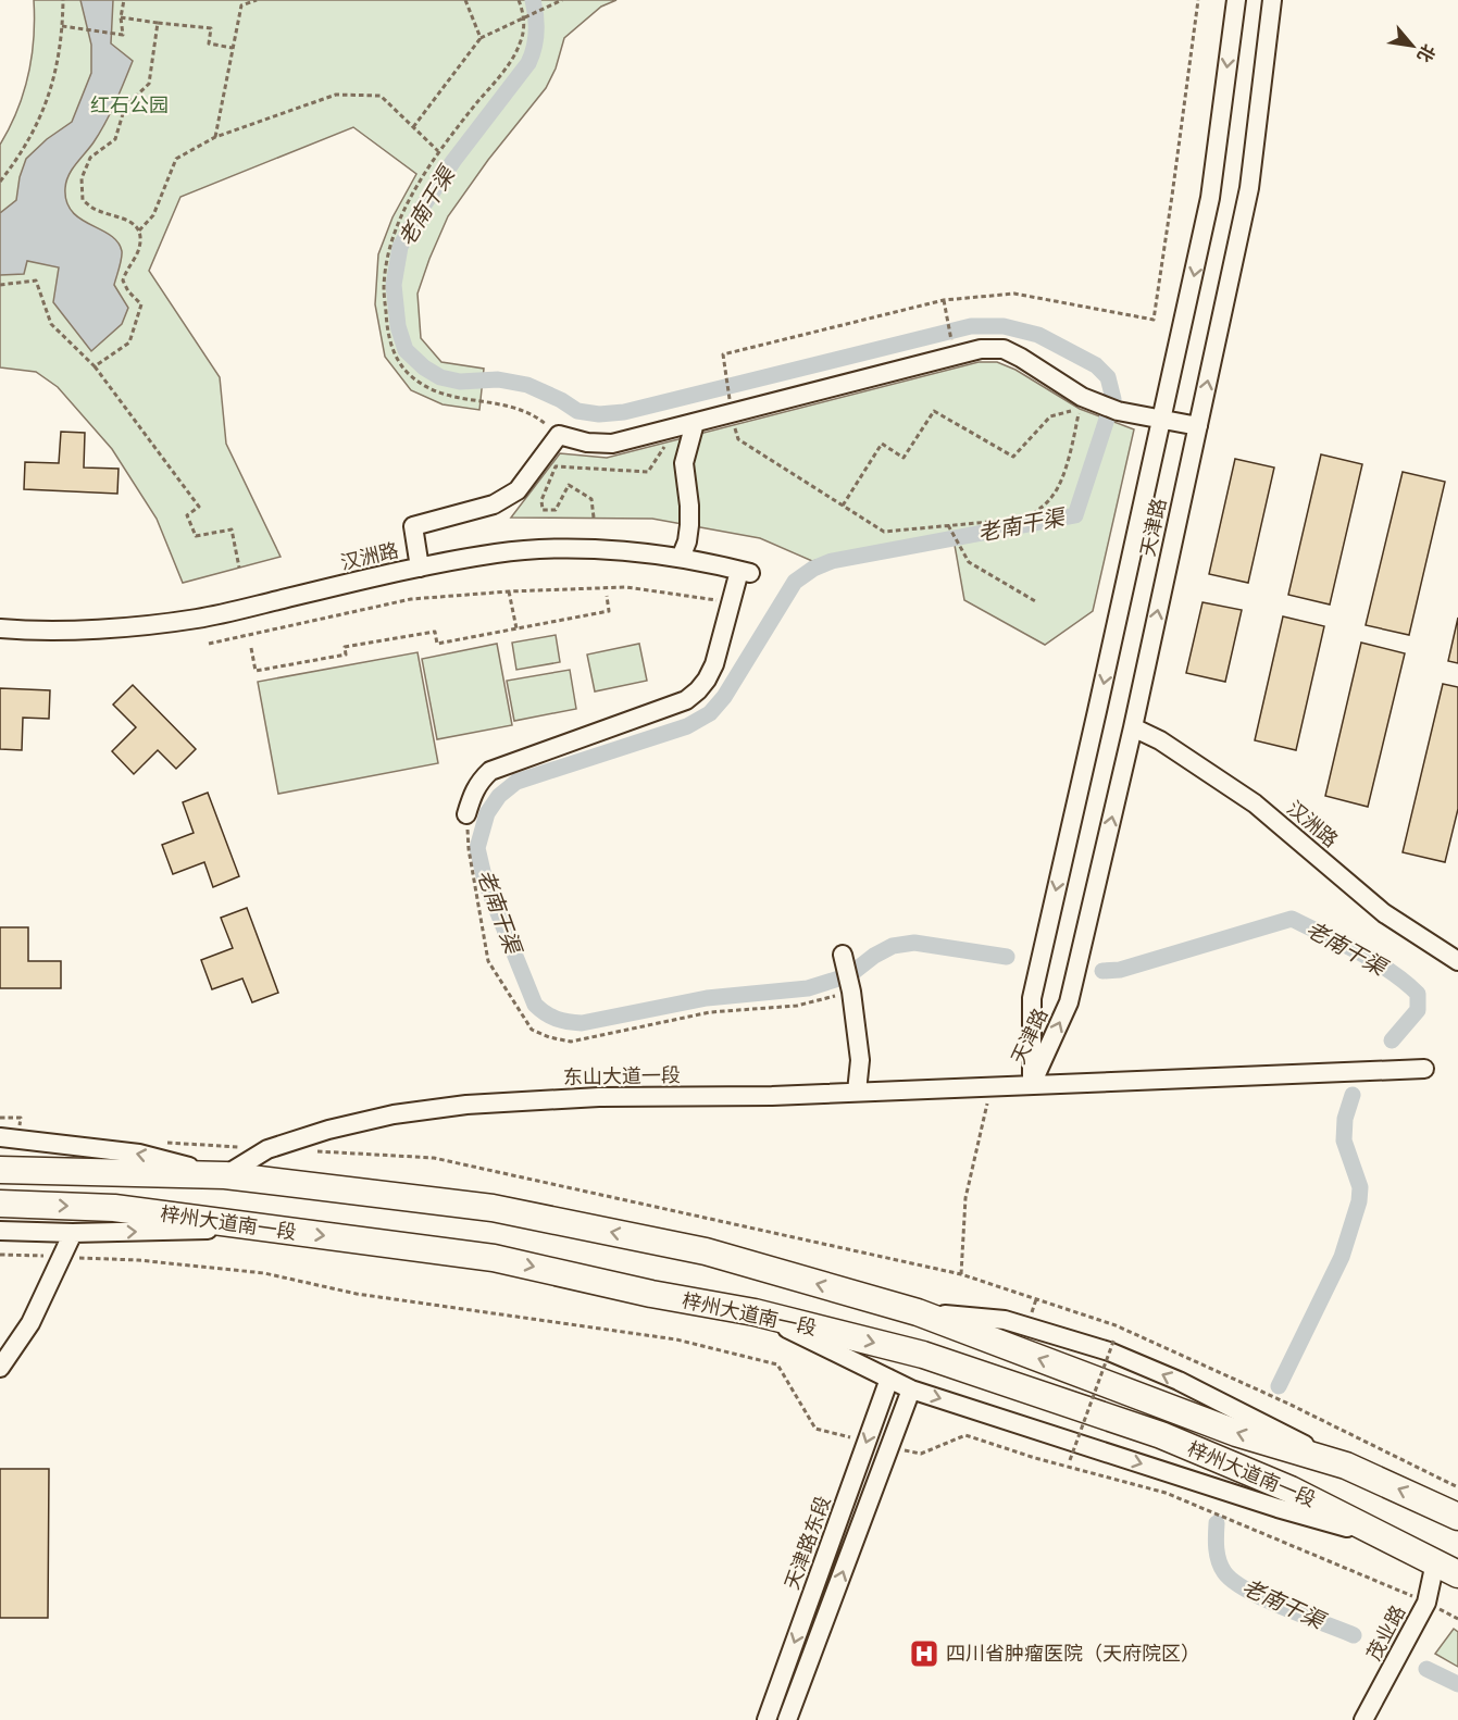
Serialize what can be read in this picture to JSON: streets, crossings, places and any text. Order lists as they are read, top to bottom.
{
  "streets": {
    "highway": ["梓州大道南一段"],
    "street": [
      "天津路",
      "汉洲路",
      "东山大道一段",
      "天津路东段",
      "茂业路"
    ]
  },
  "crossings": [
    ["天津路", "汉洲路"],
    ["天津路", "东山大道一段"],
    ["东山大道一段", "梓州大道南一段"],
    ["梓州大道南一段", "茂业路"]
  ],
  "water": ["老南干渠"],
  "parks": ["红石公园"],
  "places": {
    "hospital": ["四川省肿瘤医院（天府院区）"]
  },
  "north": "bottom right"
}
